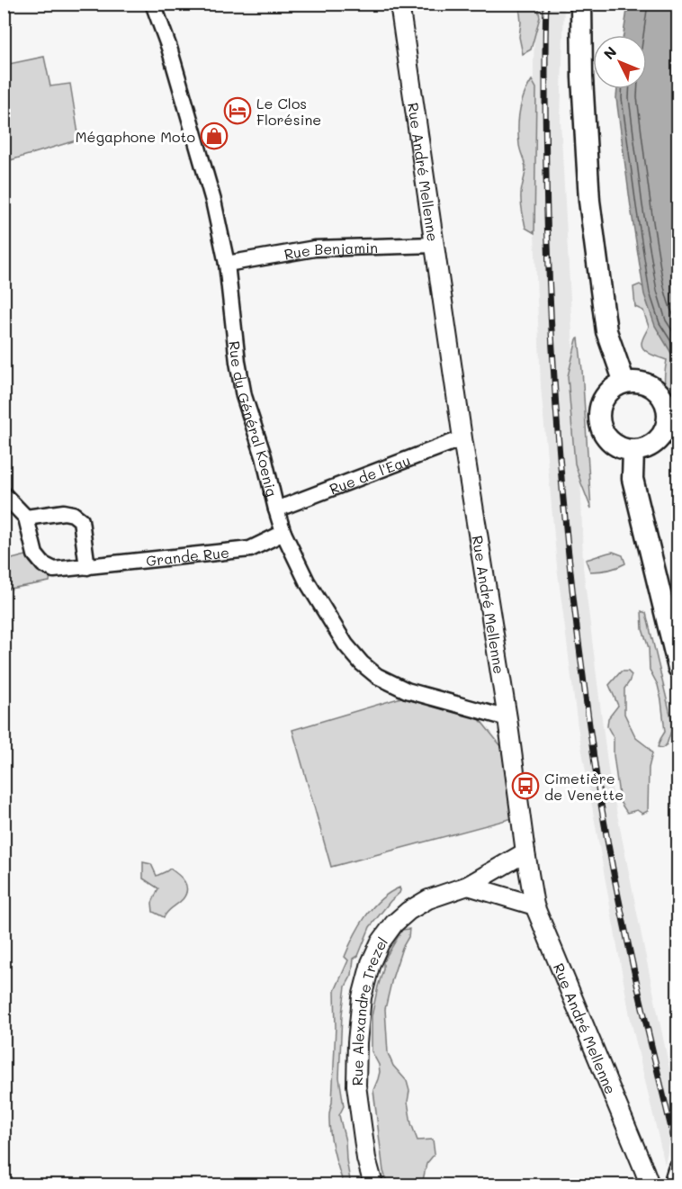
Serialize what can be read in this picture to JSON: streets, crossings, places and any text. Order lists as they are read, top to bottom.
{
  "streets": {
    "street": [
      "Rue André Mellenne",
      "Rue Benjamin",
      "Rue du Général Koenig",
      "Rue de l'Eau",
      "Grande Rue",
      "Rue Alexandre Trezel"
    ]
  },
  "crossings": [
    ["Rue André Mellenne", "Rue Benjamin"],
    ["Rue André Mellenne", "Rue du Général Koenig"],
    ["Rue André Mellenne", "Rue de l'Eau"],
    ["Rue André Mellenne", "Rue Alexandre Trezel"],
    ["Rue Benjamin", "Rue du Général Koenig"],
    ["Rue du Général Koenig", "Rue de l'Eau"],
    ["Rue du Général Koenig", "Grande Rue"]
  ],
  "places": {
    "hotel": ["Le Clos Florésine"],
    "shop": ["Mégaphone Moto"],
    "bus stop": ["Cimetière de Venette"]
  },
  "north": "top left"
}
